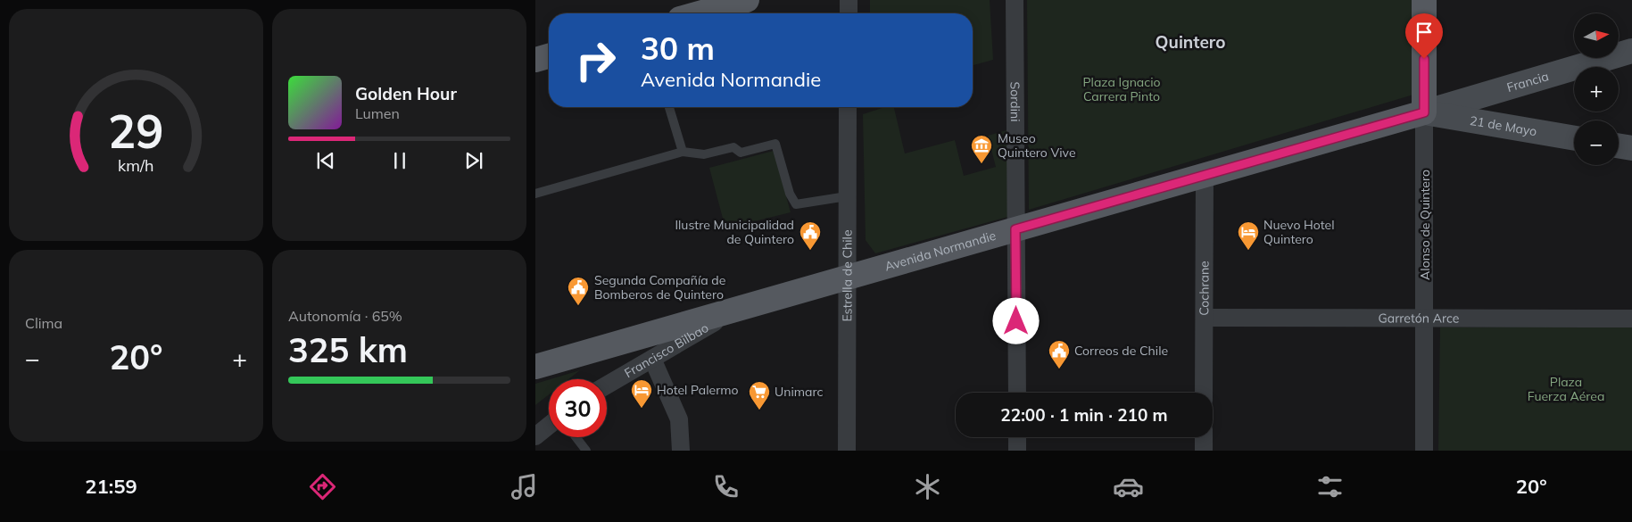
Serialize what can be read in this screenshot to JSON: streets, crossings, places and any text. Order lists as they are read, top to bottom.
{
  "streets": {
    "main road": ["Alonso de Quintero", "Avenida Normandie"],
    "street": [
      "Francia",
      "Sordini",
      "21 de Mayo",
      "Estrella de Chile",
      "Cochrane",
      "Garretón Arce",
      "Francisco Bilbao"
    ]
  },
  "crossings": [
    ["Francia", "21 de Mayo"],
    ["Francia", "Alonso de Quintero"],
    ["Francia", "Avenida Normandie"],
    ["Sordini", "Avenida Normandie"],
    ["21 de Mayo", "Alonso de Quintero"],
    ["21 de Mayo", "Avenida Normandie"],
    ["Alonso de Quintero", "Avenida Normandie"],
    ["Alonso de Quintero", "Garretón Arce"],
    ["Avenida Normandie", "Estrella de Chile"],
    ["Avenida Normandie", "Cochrane"],
    ["Avenida Normandie", "Francisco Bilbao"],
    ["Cochrane", "Garretón Arce"]
  ],
  "districts": ["Quintero"],
  "parks": ["Plaza Ignacio Carrera Pinto", "Plaza Fuerza Aérea"],
  "places": {
    "museum": ["Museo Quintero Vive"],
    "public building": ["Ilustre Municipalidad de Quintero", "Segunda Compañía de Bomberos de Quintero", "Correos de Chile"],
    "hotel": ["Nuevo Hotel Quintero", "Hotel Palermo"],
    "supermarket": ["Unimarc"]
  },
  "north": "right",
  "page": {
    "map_buttons": ["+", "−"],
    "turn": ["30 m", "Avenida Normandie"],
    "song": ["Golden Hour", "Lumen"],
    "tile": [
      "Clima",
      ["Autonomía · 65%", "325 km"]
    ],
    "heat": ["−", "20°", "+"],
    "limit": "30",
    "trip": "22:00 · 1 min · 210 m",
    "tabs": ["21:59", "20°"],
    "gauge": ["29", "km/h"]
  }
}
